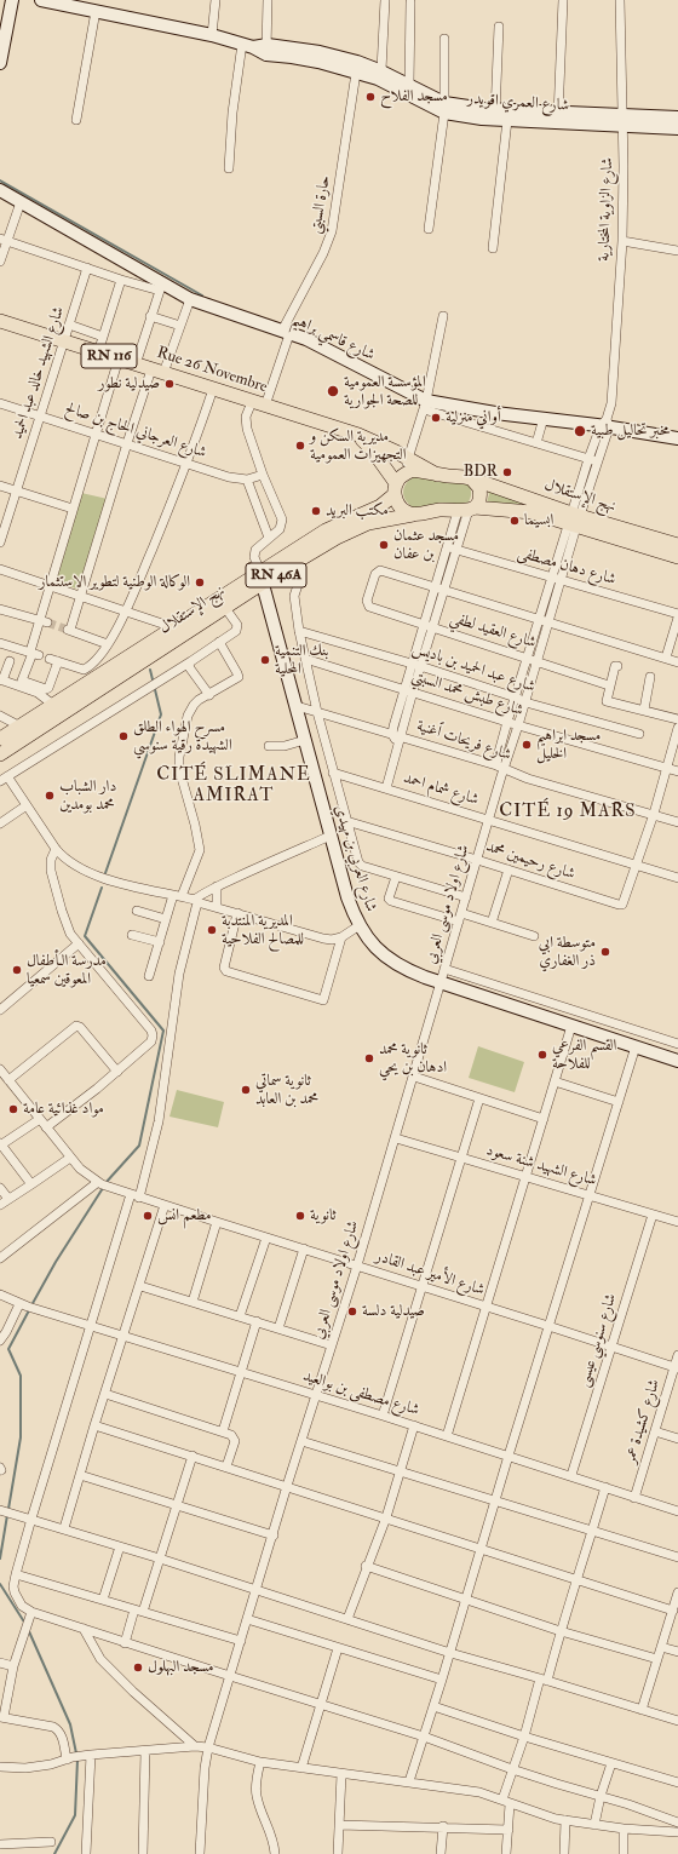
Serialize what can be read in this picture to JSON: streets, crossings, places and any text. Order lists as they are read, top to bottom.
{
  "streets": {
    "main road": [
      "RN 116",
      "Rue 26 Novembre",
      "نهج الإستقلال",
      "RN 46A"
    ],
    "street": [
      "شارع العمري اقويدر",
      "حارة السبتي",
      "شارع الزاوية المختارية",
      "شارع قاسمي براهيم",
      "شارع الشهيد خالد عبد الحميد",
      "شارع العرجاني الحاج بن صالح",
      "شارع دهان مصطفى",
      "شارع العقيد لطفي",
      "شارع عبد الحميد بن باديس",
      "شارع طبش محمد السبتي",
      "شارع فريحات ٱغنية",
      "شارع شمام احمد",
      "شارع العربي بن مهيدي",
      "شارع رحيمين محمد",
      "شارع اولاد موسى العربي",
      "شارع الشهيد شنة سعود",
      "شارع الأمير عبد القادر",
      "شارع سنوسي عيسى",
      "شارع مصطفى بن بوالعيد",
      "شارع كشيدة عمر"
    ]
  },
  "crossings": [
    ["شارع العمري اقويدر", "حارة السبتي"],
    ["شارع العمري اقويدر", "شارع الزاوية المختارية"],
    ["حارة السبتي", "شارع قاسمي براهيم"],
    ["حارة السبتي", "Rue 26 Novembre"],
    ["حارة السبتي", "شارع العرجاني الحاج بن صالح"],
    ["حارة السبتي", "نهج الإستقلال"],
    ["حارة السبتي", "شارع العربي بن مهيدي"],
    ["شارع الزاوية المختارية", "شارع قاسمي براهيم"],
    ["شارع الزاوية المختارية", "شارع اولاد موسى العربي"],
    ["شارع قاسمي براهيم", "شارع اولاد موسى العربي"],
    ["Rue 26 Novembre", "شارع الشهيد خالد عبد الحميد"],
    ["Rue 26 Novembre", "نهج الإستقلال"],
    ["شارع الشهيد خالد عبد الحميد", "شارع العرجاني الحاج بن صالح"],
    ["نهج الإستقلال", "شارع العربي بن مهيدي"],
    ["نهج الإستقلال", "شارع اولاد موسى العربي"],
    ["شارع دهان مصطفى", "شارع اولاد موسى العربي"],
    ["شارع العقيد لطفي", "شارع اولاد موسى العربي"],
    ["شارع عبد الحميد بن باديس", "شارع اولاد موسى العربي"],
    ["شارع طبش محمد السبتي", "شارع اولاد موسى العربي"],
    ["شارع فريحات ٱغنية", "شارع العربي بن مهيدي"],
    ["شارع فريحات ٱغنية", "شارع اولاد موسى العربي"],
    ["شارع شمام احمد", "شارع رحيمين محمد"],
    ["شارع شمام احمد", "شارع اولاد موسى العربي"],
    ["شارع العربي بن مهيدي", "شارع اولاد موسى العربي"],
    ["شارع رحيمين محمد", "شارع اولاد موسى العربي"],
    ["شارع اولاد موسى العربي", "شارع الشهيد شنة سعود"],
    ["شارع اولاد موسى العربي", "شارع الأمير عبد القادر"],
    ["شارع اولاد موسى العربي", "شارع مصطفى بن بوالعيد"],
    ["شارع الشهيد شنة سعود", "شارع سنوسي عيسى"],
    ["شارع الأمير عبد القادر", "شارع سنوسي عيسى"],
    ["شارع الأمير عبد القادر", "شارع كشيدة عمر"],
    ["شارع سنوسي عيسى", "شارع مصطفى بن بوالعيد"],
    ["شارع مصطفى بن بوالعيد", "شارع كشيدة عمر"]
  ],
  "districts": ["CITÉ SLIMANE AMIRAT", "CITÉ 19 MARS"],
  "places": [
    "مسجد الفلاح",
    "صيدلية نطور",
    "المؤسسة العمومية للصحة الجوارية",
    "أواني منزلية",
    "مخبر تحاليل طبية",
    "مديرية السكن و التجهيزات العمومية",
    "BDR",
    "مكتب البريد",
    "ابسيما",
    "مسجد عثمان بن عفان",
    "الوكالة الوطنية لتطوير الاستثمار",
    "بنك التنمية المحلية",
    "مسرح الهواء الطلق الشهيدة رقية سنوسي",
    "مسجد ابراهيم الخليل",
    "دار الشباب محمد بومدين",
    "المديرية المنتدبة للمصالح الفلاحية",
    "متوسطة ابي ذر الغفاري",
    "مدرسة الـأطفال المعوقين سمعيا",
    "القسم الفرعي للفلاحة",
    "ثانوية محمد ادهان بن يحي",
    "ثانوية سماتي محمد بن العابد",
    "مواد غذائية عامة",
    "مطعم انس",
    "ثانوية",
    "صيدلية دلسة",
    "مسجد البهلول"
  ]
}
